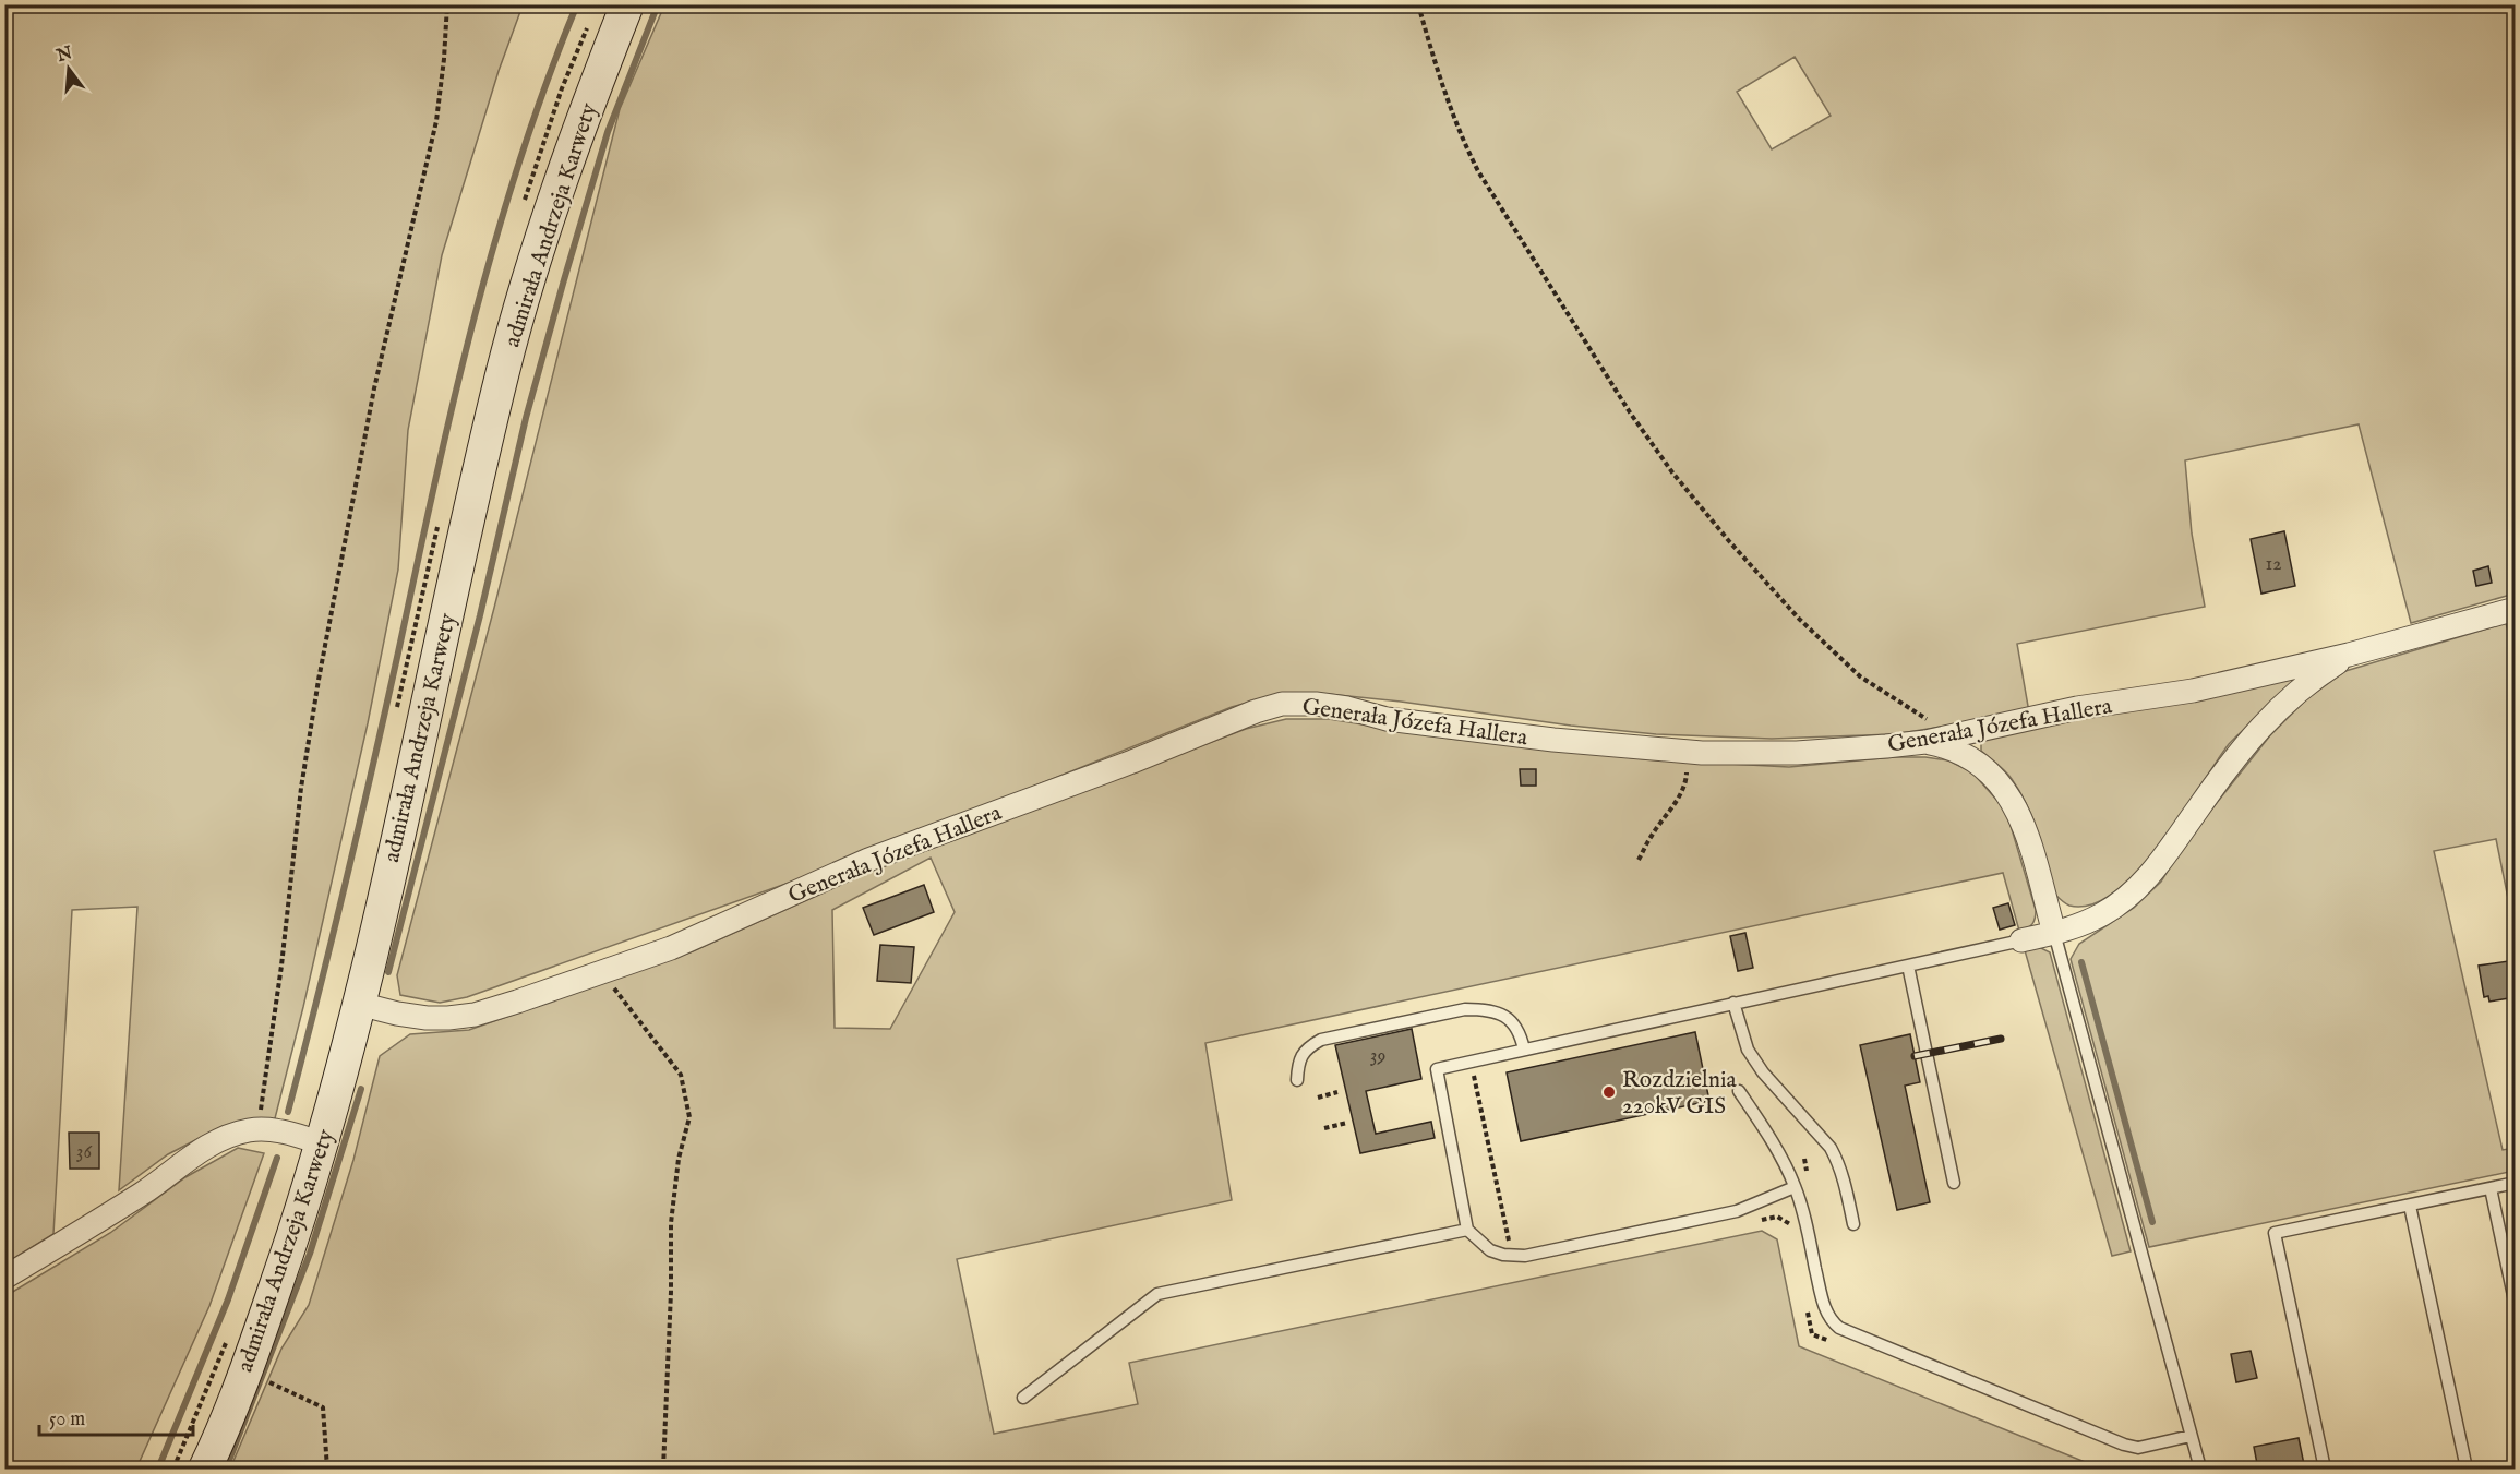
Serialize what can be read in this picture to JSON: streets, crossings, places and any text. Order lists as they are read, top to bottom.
{
  "streets": {
    "main road": ["admirała Andrzeja Karwety"],
    "street": ["Generała Józefa Hallera"]
  },
  "crossings": [
    ["admirała Andrzeja Karwety", "Generała Józefa Hallera"]
  ],
  "places": ["Rozdzielnia 220kV GIS"],
  "house_numbers": ["12", "39", "36"],
  "scale_bar": "50 m",
  "north": "top"
}
